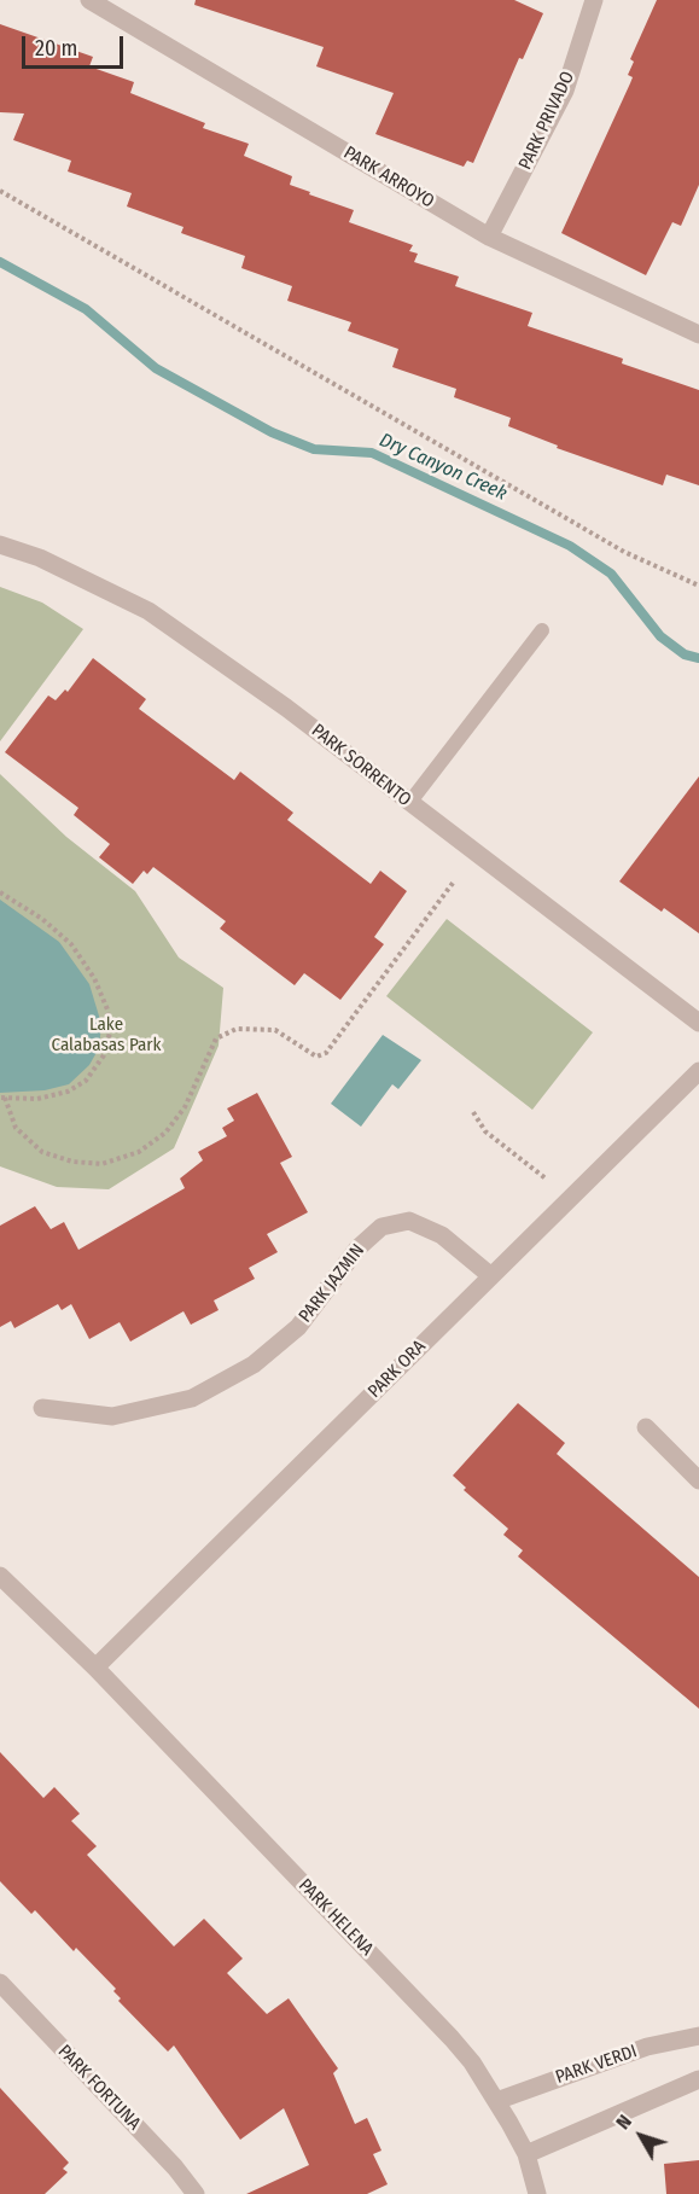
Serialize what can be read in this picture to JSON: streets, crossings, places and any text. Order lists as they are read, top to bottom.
{
  "streets": {
    "street": [
      "PARK PRIVADO",
      "PARK ARROYO",
      "PARK SORRENTO",
      "PARK JAZMIN",
      "PARK ORA",
      "PARK HELENA",
      "PARK VERDI",
      "PARK FORTUNA"
    ]
  },
  "crossings": [
    ["PARK PRIVADO", "PARK ARROYO"],
    ["PARK JAZMIN", "PARK ORA"],
    ["PARK ORA", "PARK HELENA"],
    ["PARK HELENA", "PARK VERDI"]
  ],
  "water": ["Dry Canyon Creek"],
  "parks": ["Lake Calabasas Park"],
  "scale_bar": "20 m",
  "north": "top left"
}
